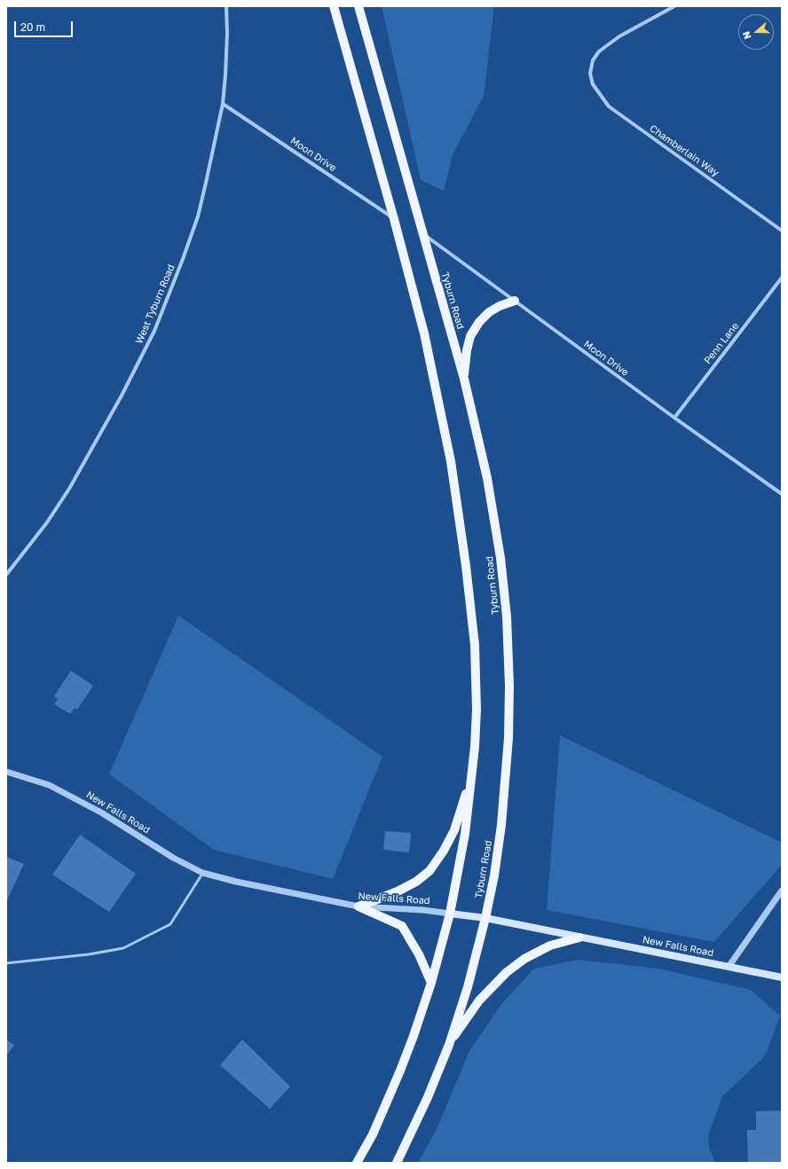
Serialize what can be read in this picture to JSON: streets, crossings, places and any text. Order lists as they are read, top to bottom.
{
  "streets": {
    "main road": ["Tyburn Road", "New Falls Road"],
    "street": [
      "Chamberlain Way",
      "Moon Drive",
      "West Tyburn Road",
      "Penn Lane"
    ]
  },
  "crossings": [
    ["Moon Drive", "Tyburn Road"],
    ["Moon Drive", "West Tyburn Road"],
    ["Moon Drive", "Penn Lane"],
    ["Tyburn Road", "New Falls Road"]
  ],
  "scale_bar": "20 m",
  "north": "left"
}
